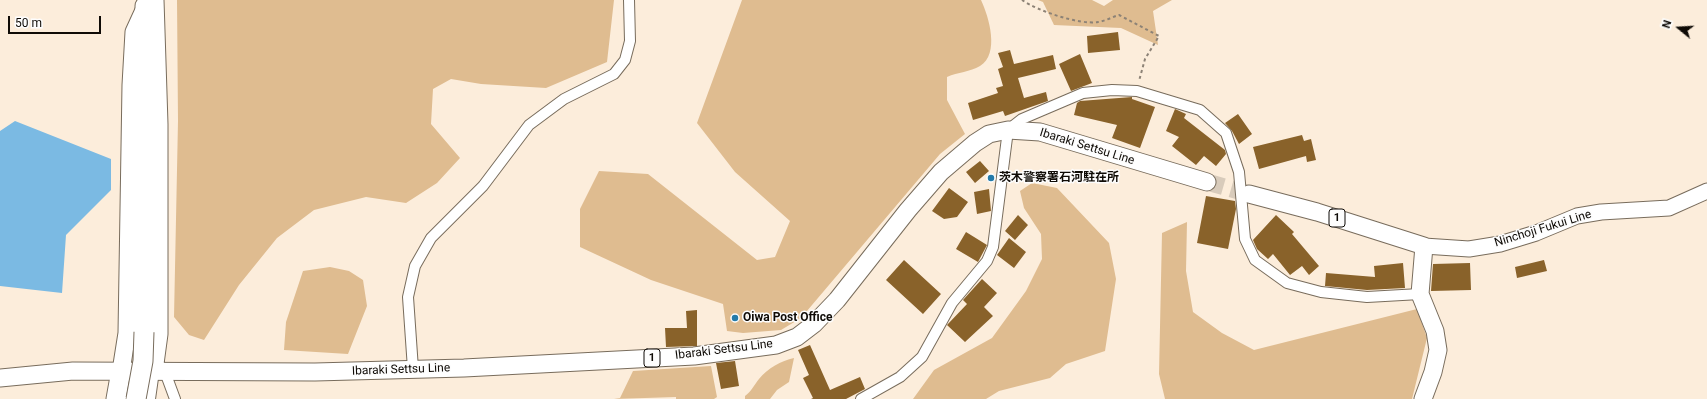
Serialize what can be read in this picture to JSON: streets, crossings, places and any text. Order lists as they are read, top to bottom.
{
  "streets": {
    "main road": ["Ibaraki Settsu Line", "1", "Ninchoji Fukui Line"]
  },
  "crossings": [
    ["1", "Ninchoji Fukui Line"]
  ],
  "places": ["茨木警察署石河駐在所", "Oiwa Post Office"],
  "scale_bar": "50 m",
  "north": "left"
}
